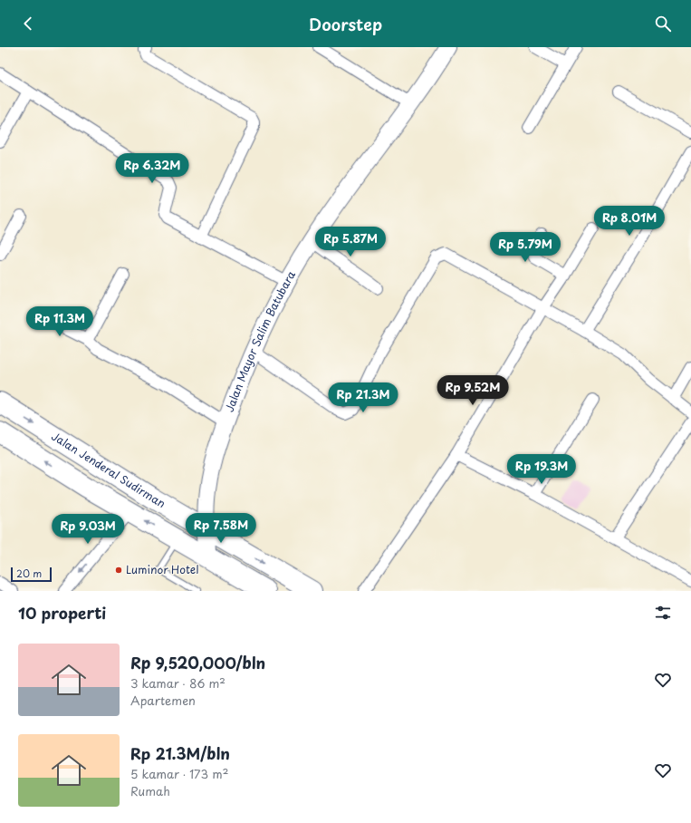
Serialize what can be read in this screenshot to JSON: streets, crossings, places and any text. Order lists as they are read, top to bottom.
{
  "streets": {
    "highway": ["Jalan Jenderal Sudirman"],
    "street": ["Jalan Mayor Salim Batubara"]
  },
  "crossings": [
    ["Jalan Mayor Salim Batubara", "Jalan Jenderal Sudirman"]
  ],
  "places": ["Luminor Hotel"],
  "scale_bar": "20 m",
  "page": {
    "header": "Doorstep",
    "price": [
      "Rp 6.32M",
      "Rp 8.01M",
      "Rp 5.87M",
      "Rp 5.79M",
      "Rp 11.3M",
      "Rp 9.52M",
      "Rp 21.3M",
      "Rp 19.3M",
      "Rp 7.58M",
      "Rp 9.03M"
    ],
    "scale": "20 m",
    "heading": "10 properti",
    "list": [
      {
        "name": "Rp 9,520,000/bln",
        "note": "3 kamar · 86 m² · Apartemen"
      },
      {
        "name": "Rp 21.3M/bln",
        "note": "5 kamar · 173 m² · Rumah"
      }
    ]
  }
}
